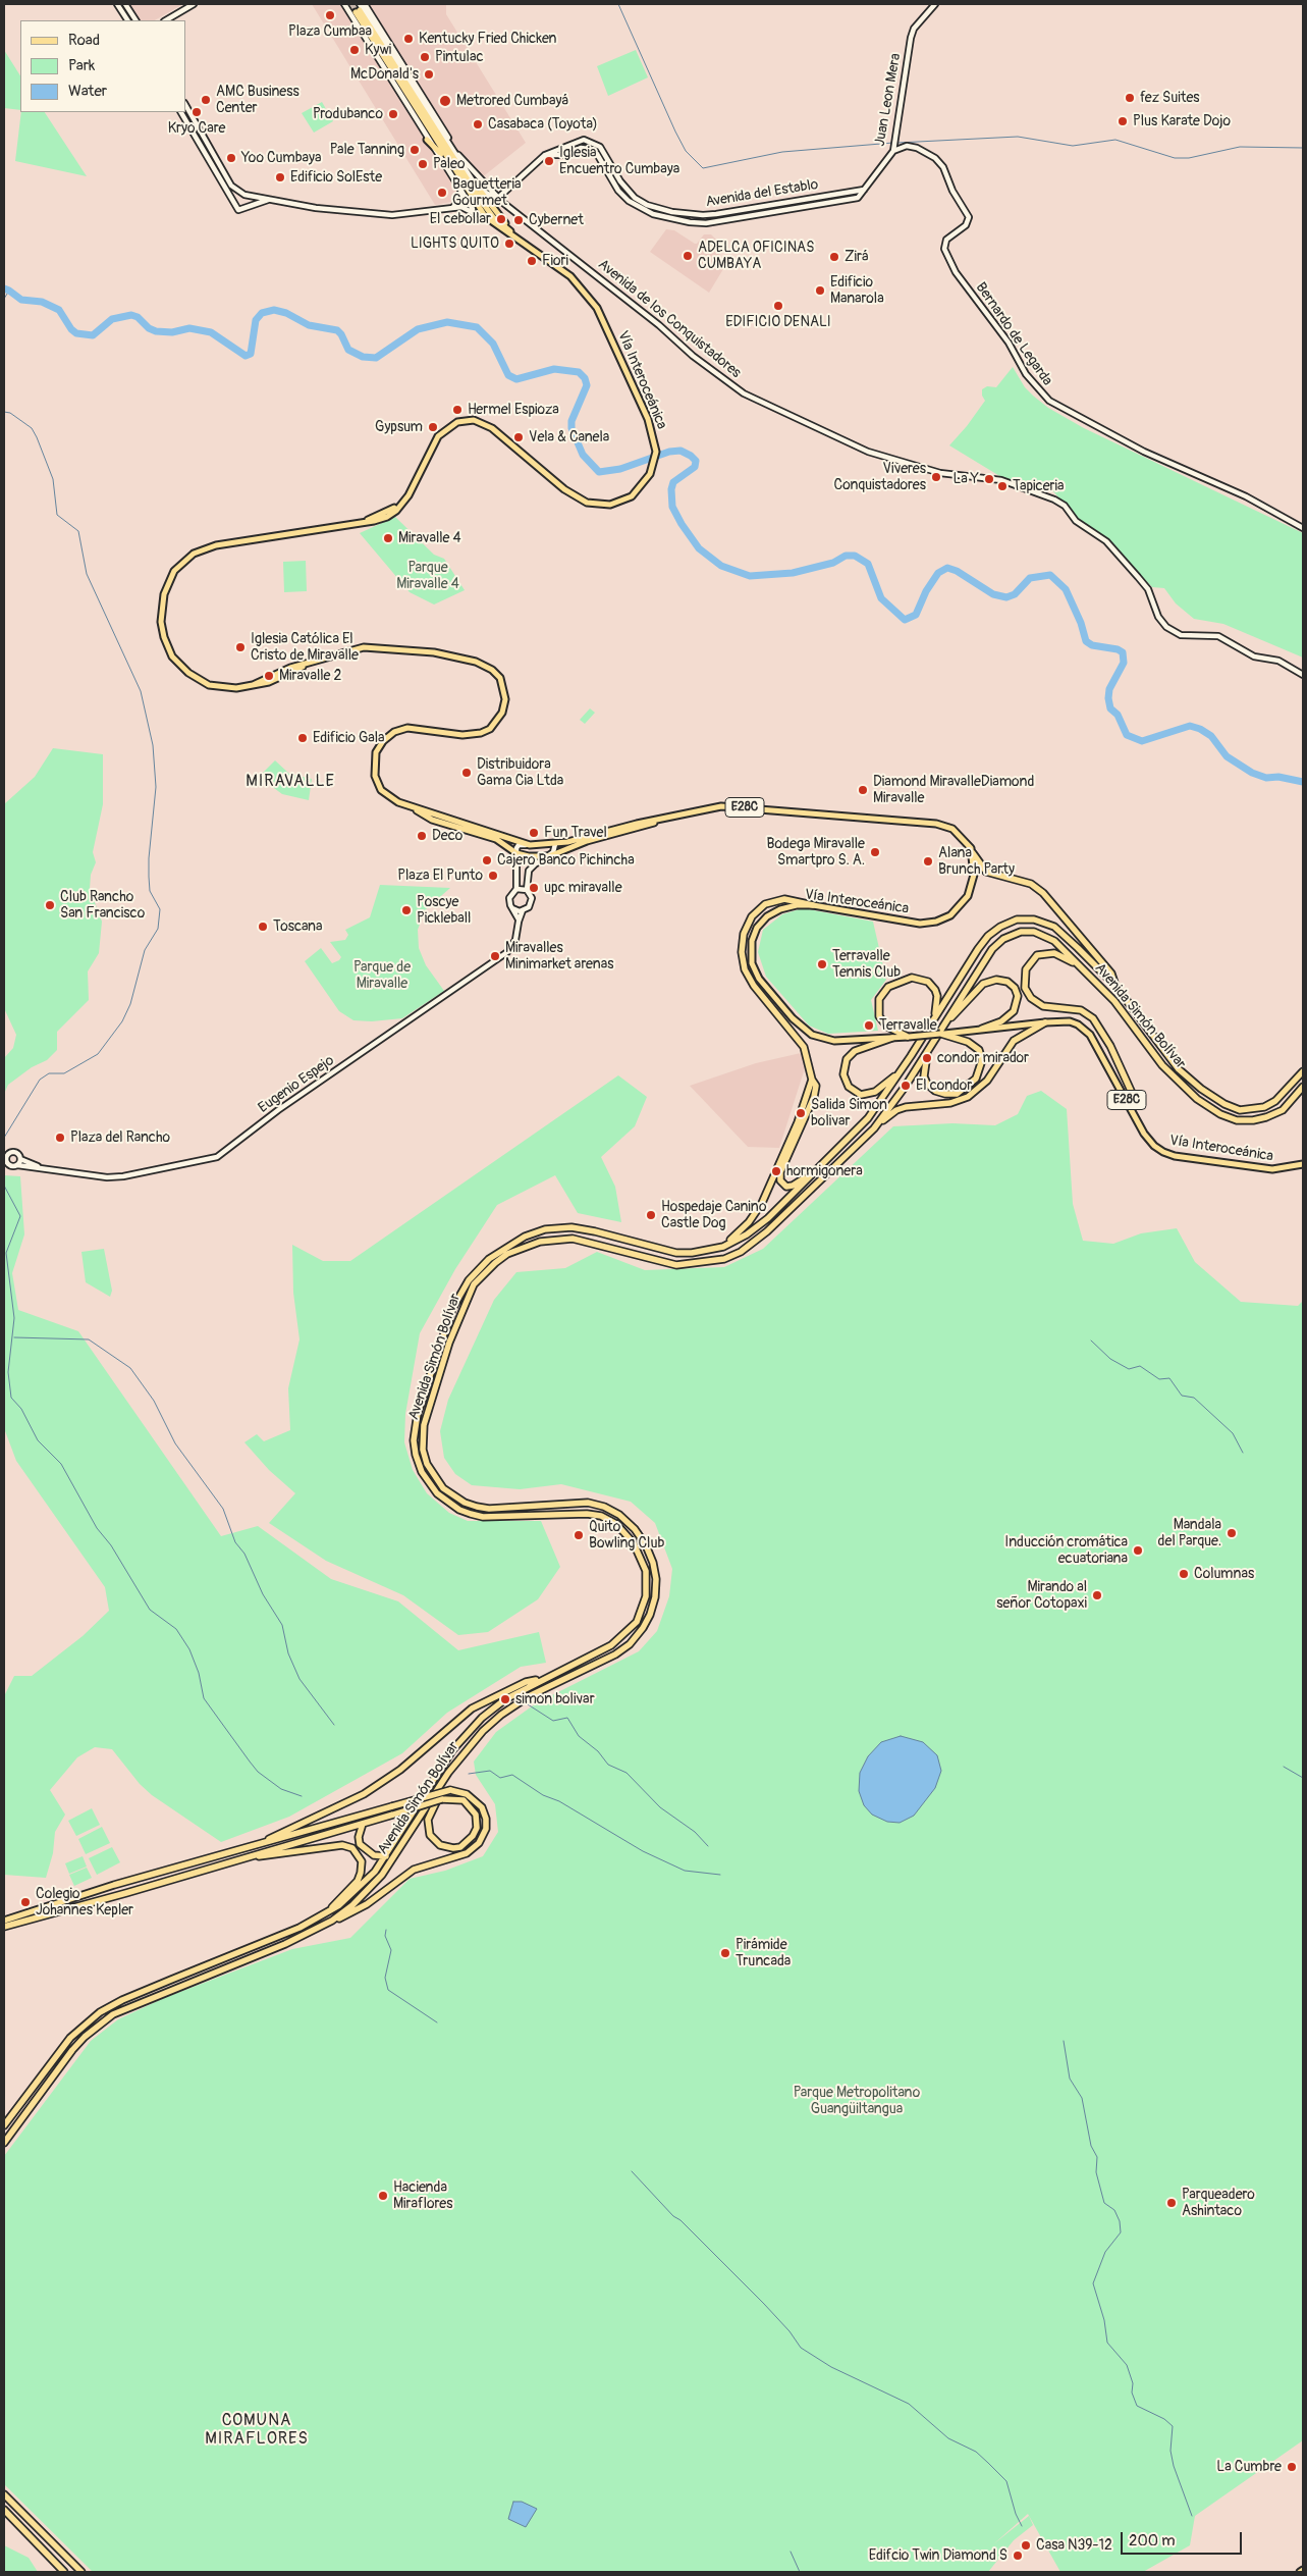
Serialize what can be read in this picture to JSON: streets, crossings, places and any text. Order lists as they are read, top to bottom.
{
  "streets": {
    "highway": ["Avenida Simón Bolívar"],
    "main road": ["Vía Interoceánica", "E28C"],
    "street": [
      "Juan Leon Mera",
      "Avenida del Establo",
      "Avenida de los Conquistadores",
      "Bernardo de Legarda",
      "Eugenio Espejo"
    ]
  },
  "crossings": [
    ["Juan Leon Mera", "Avenida del Establo"],
    ["Juan Leon Mera", "Bernardo de Legarda"],
    ["Avenida del Establo", "Avenida de los Conquistadores"]
  ],
  "districts": ["MIRAVALLE", "COMUNA MIRAFLORES"],
  "parks": ["Parque Miravalle 4", "Parque de Miravalle", "Parque Metropolitano Guangüiltangua"],
  "places": [
    "Plaza Cumbaa",
    "Kentucky Fried Chicken",
    "Kywi",
    "Pintulac",
    "McDonald's",
    "fez Suites",
    "AMC Business Center",
    "Metrored Cumbayá",
    "Kryo Care",
    "Produbanco",
    "Plus Karate Dojo",
    "Casabaca (Toyota)",
    "Pale Tanning",
    "Yoo Cumbaya",
    "Iglesia Encuentro Cumbaya",
    "Paleo",
    "Edificio SolEste",
    "Baguetteria Gourmet",
    "El cebollar",
    "Cybernet",
    "LIGHTS QUITO",
    "ADELCA OFICINAS CUMBAYA",
    "Zirá",
    "Fiori",
    "Edificio Manarola",
    "EDIFICIO DENALI",
    "Hermel Espioza",
    "Gypsum",
    "Vela & Canela",
    "Viveres Conquistadores",
    "La Y",
    "Tapiceria",
    "Miravalle 4",
    "Iglesia Católica El Cristo de Miravalle",
    "Miravalle 2",
    "Edificio Gala",
    "Distribuidora Gama Cia Ltda",
    "Diamond MiravalleDiamond Miravalle",
    "Fun Travel",
    "Deco",
    "Bodega Miravalle Smartpro S. A.",
    "Cajero Banco Pichincha",
    "Alana Brunch Party",
    "Plaza El Punto",
    "upc miravalle",
    "Club Rancho San Francisco",
    "Poscye Pickleball",
    "Toscana",
    "Miravalles Minimarket arenas",
    "Terravalle Tennis Club",
    "Terravalle",
    "condor mirador",
    "El condor",
    "Salida Simon bolivar",
    "Plaza del Rancho",
    "hormigonera",
    "Hospedaje Canino Castle Dog",
    "Mandala del Parque.",
    "Quito Bowling Club",
    "Inducción cromática ecuatoriana",
    "Columnas",
    "Mirando al señor Cotopaxi",
    "simon bolivar",
    "Colegio Johannes Kepler",
    "Pirámide Truncada",
    "Hacienda Miraflores",
    "Parqueadero Ashintaco",
    "La Cumbre",
    "Casa N39-12",
    "Edifcio Twin Diamond S"
  ],
  "legend": ["Road", "Park", "Water"],
  "scale_bar": "200 m"
}
